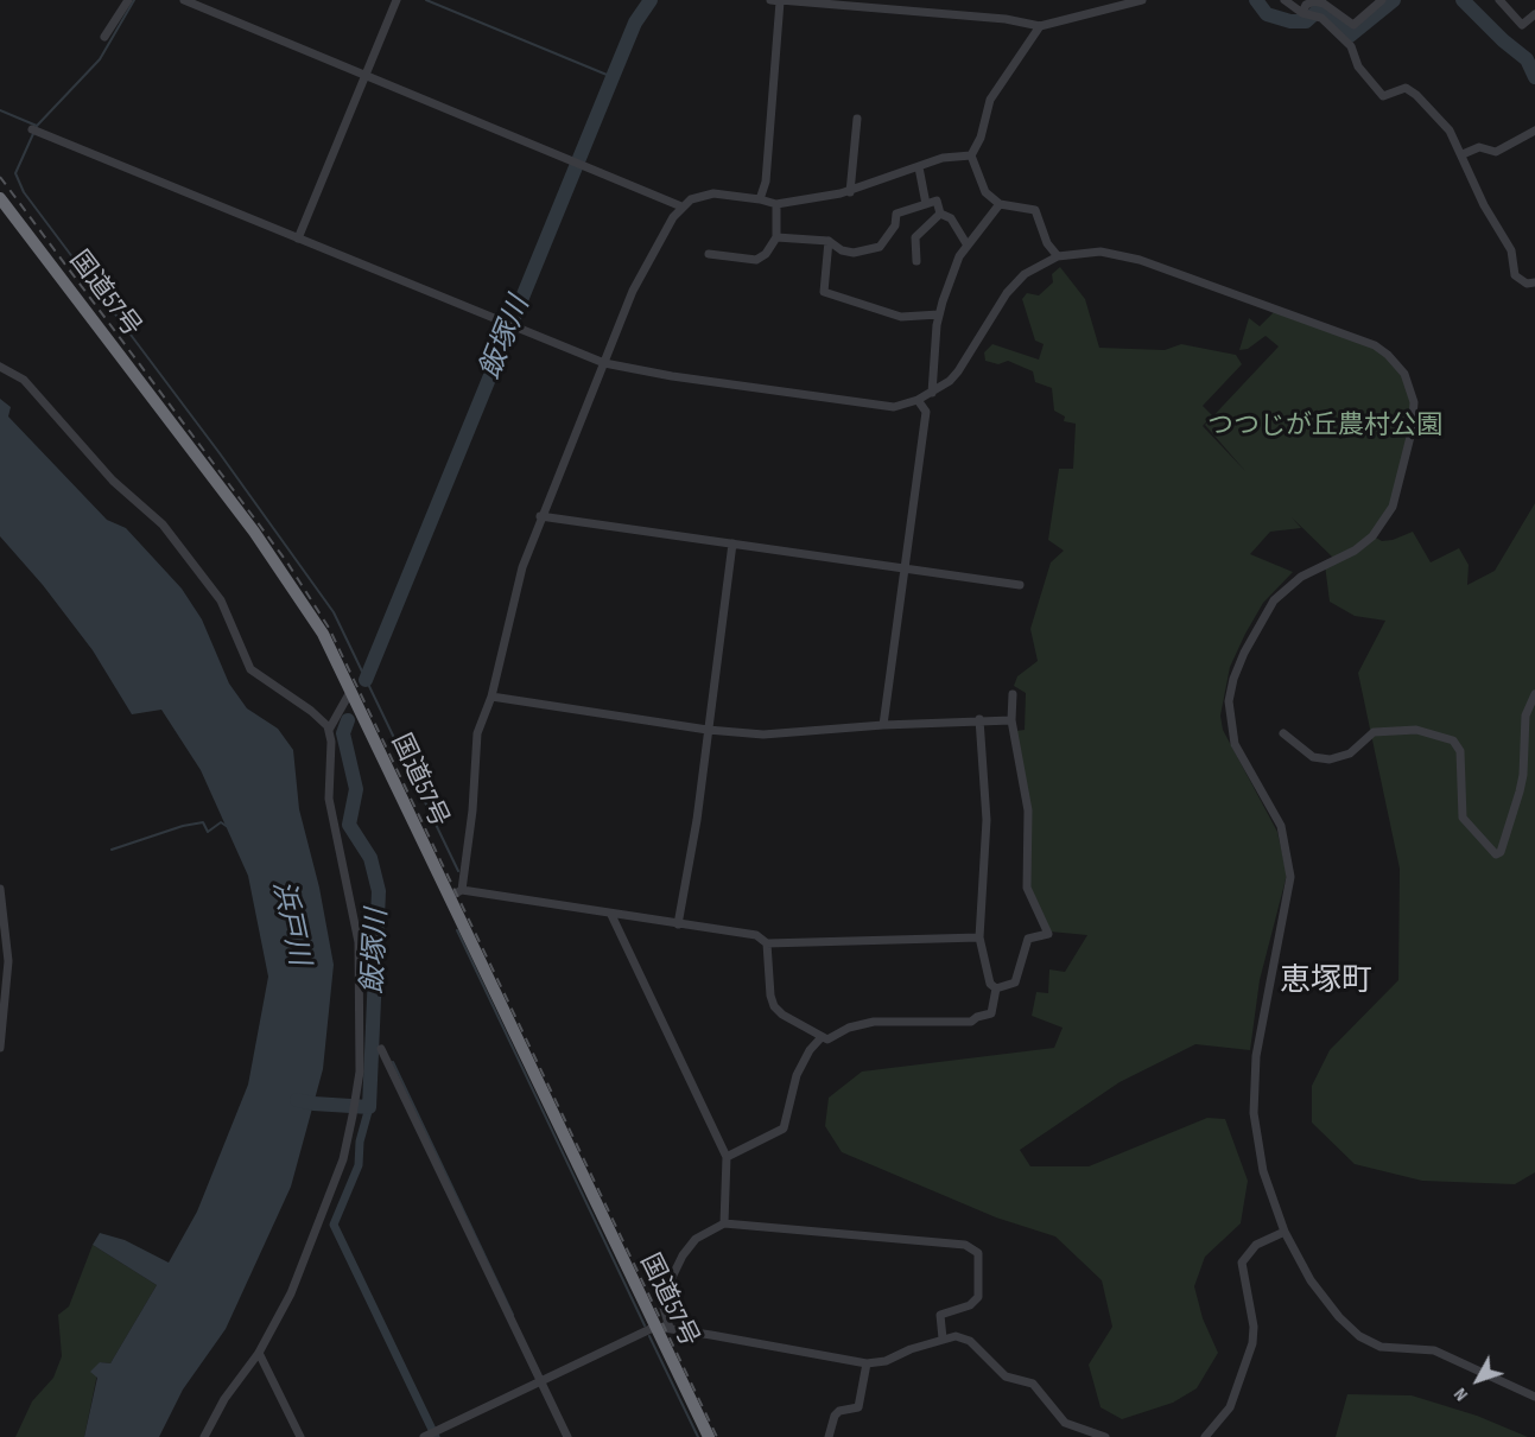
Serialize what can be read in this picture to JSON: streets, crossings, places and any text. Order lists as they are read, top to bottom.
{
  "streets": {
    "highway": ["国道57号"]
  },
  "districts": ["恵塚町"],
  "water": ["飯塚川", "浜戸川"],
  "parks": ["つつじが丘農村公園"],
  "north": "bottom left"
}
